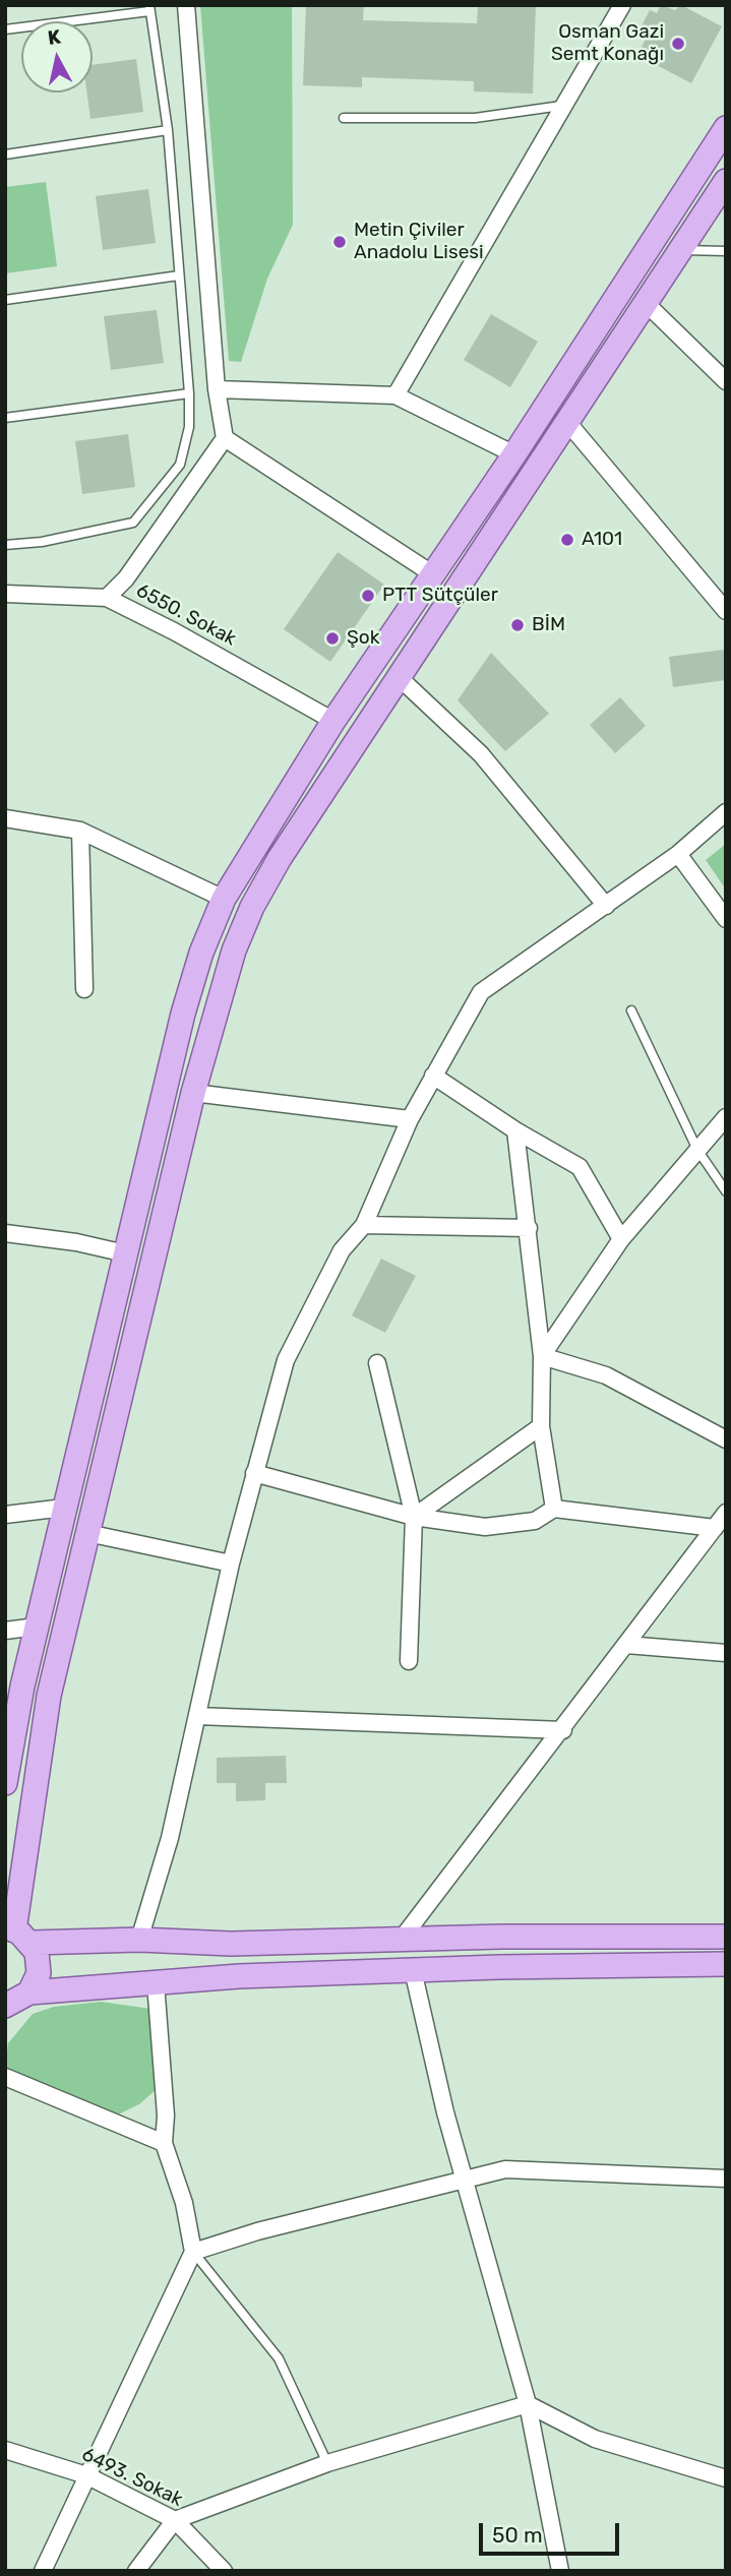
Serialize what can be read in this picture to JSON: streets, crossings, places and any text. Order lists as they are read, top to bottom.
{
  "streets": {
    "street": ["6550. Sokak", "6493. Sokak"]
  },
  "places": [
    "Osman Gazi Semt Konağı",
    "Metin Çiviler Anadolu Lisesi",
    "A101",
    "PTT Sütçüler",
    "BİM",
    "Şok"
  ],
  "scale_bar": "50 m",
  "north": "top"
}
